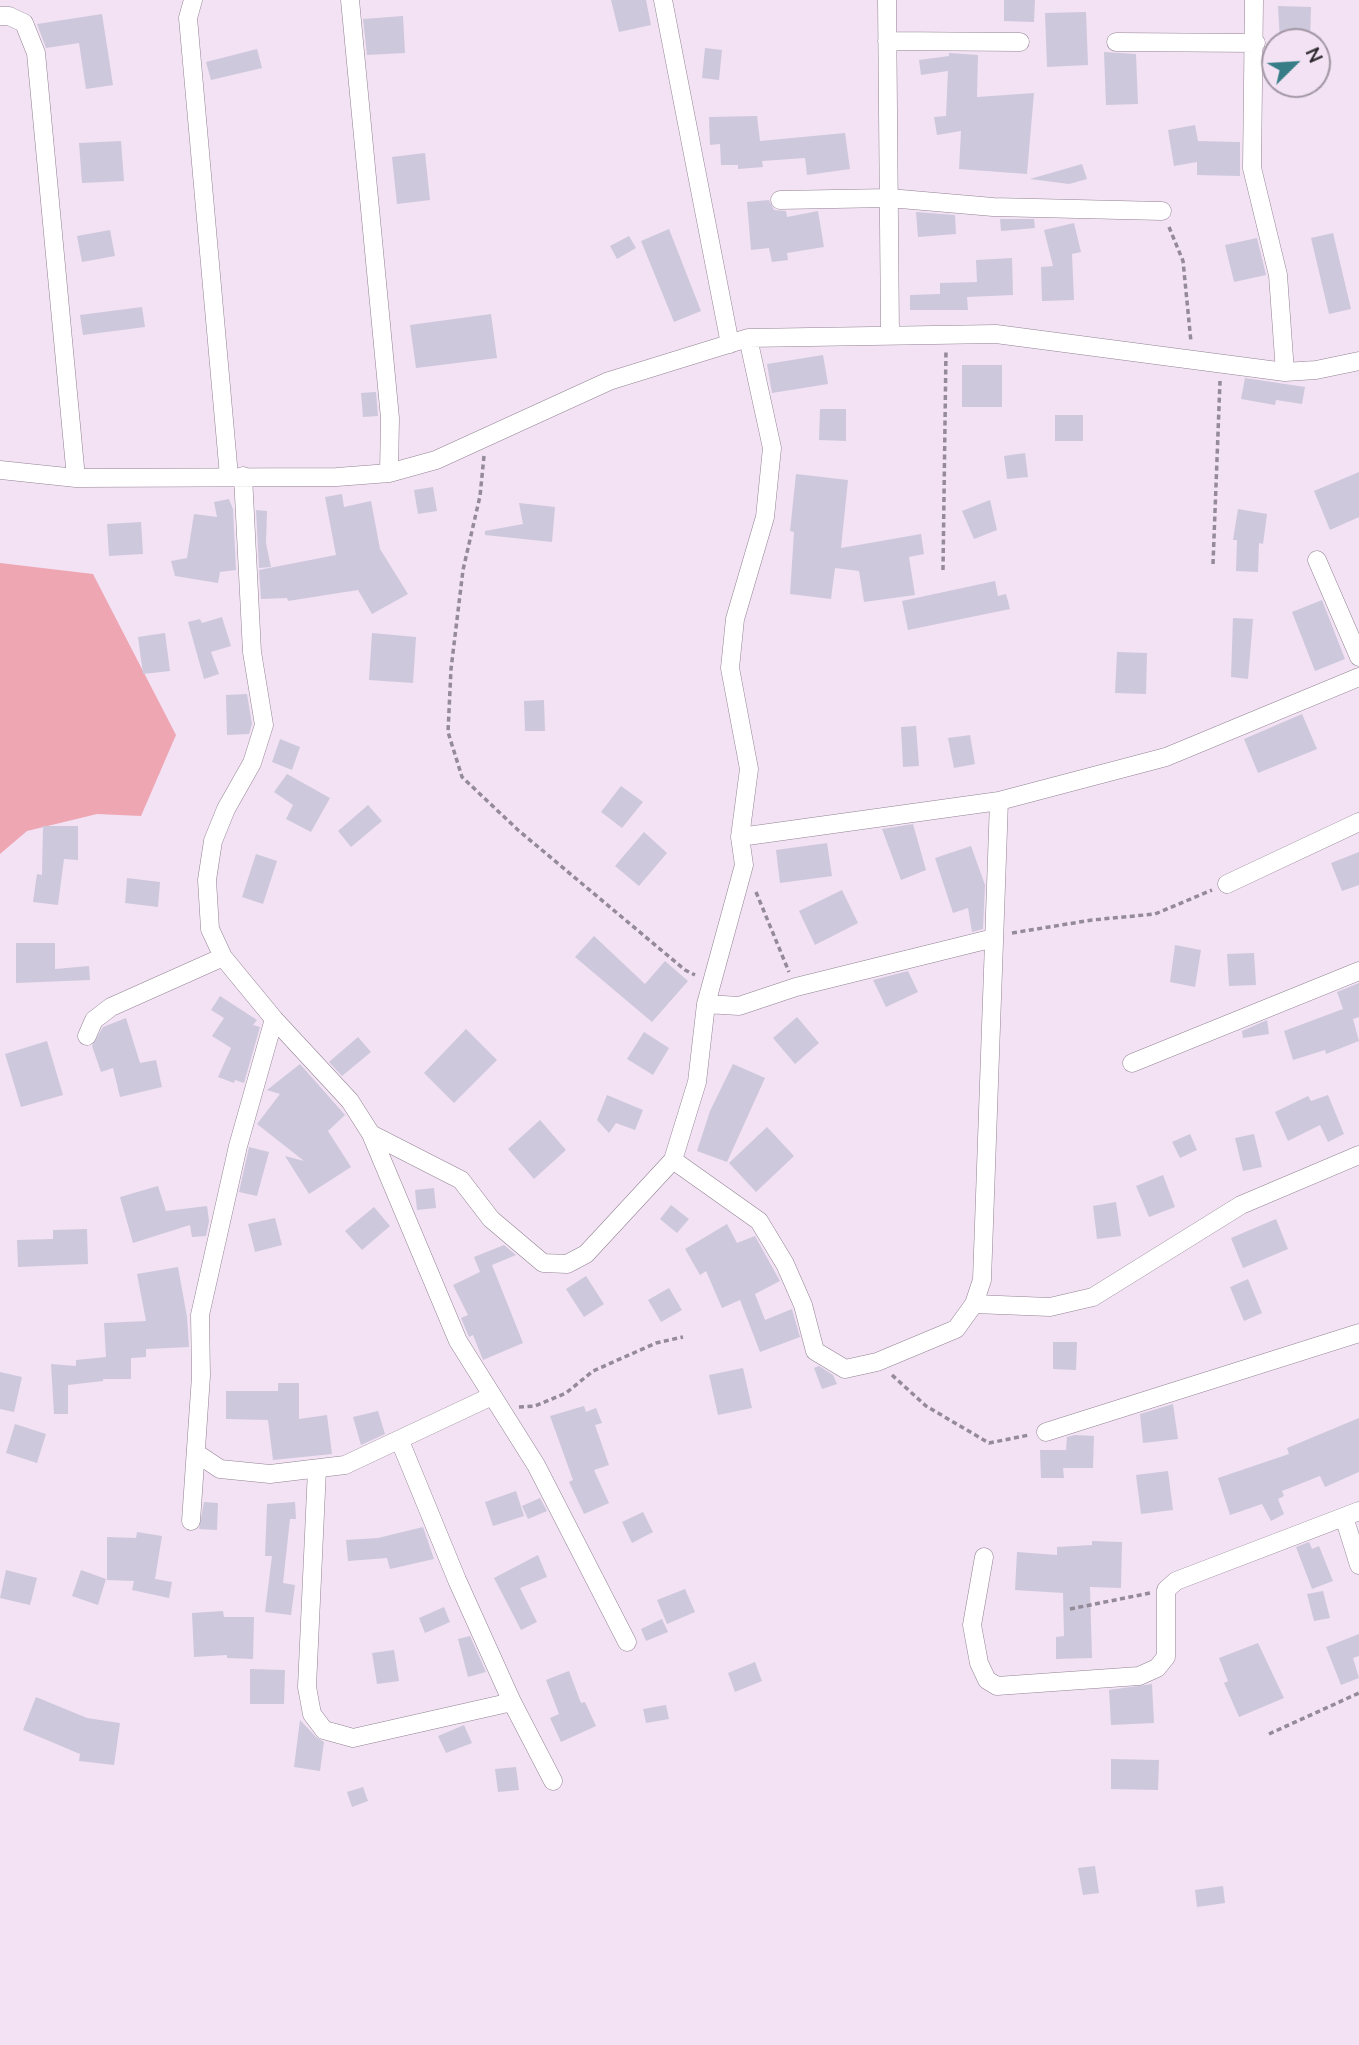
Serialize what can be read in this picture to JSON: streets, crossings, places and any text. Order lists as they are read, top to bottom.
{
  "north": "top right"
}
